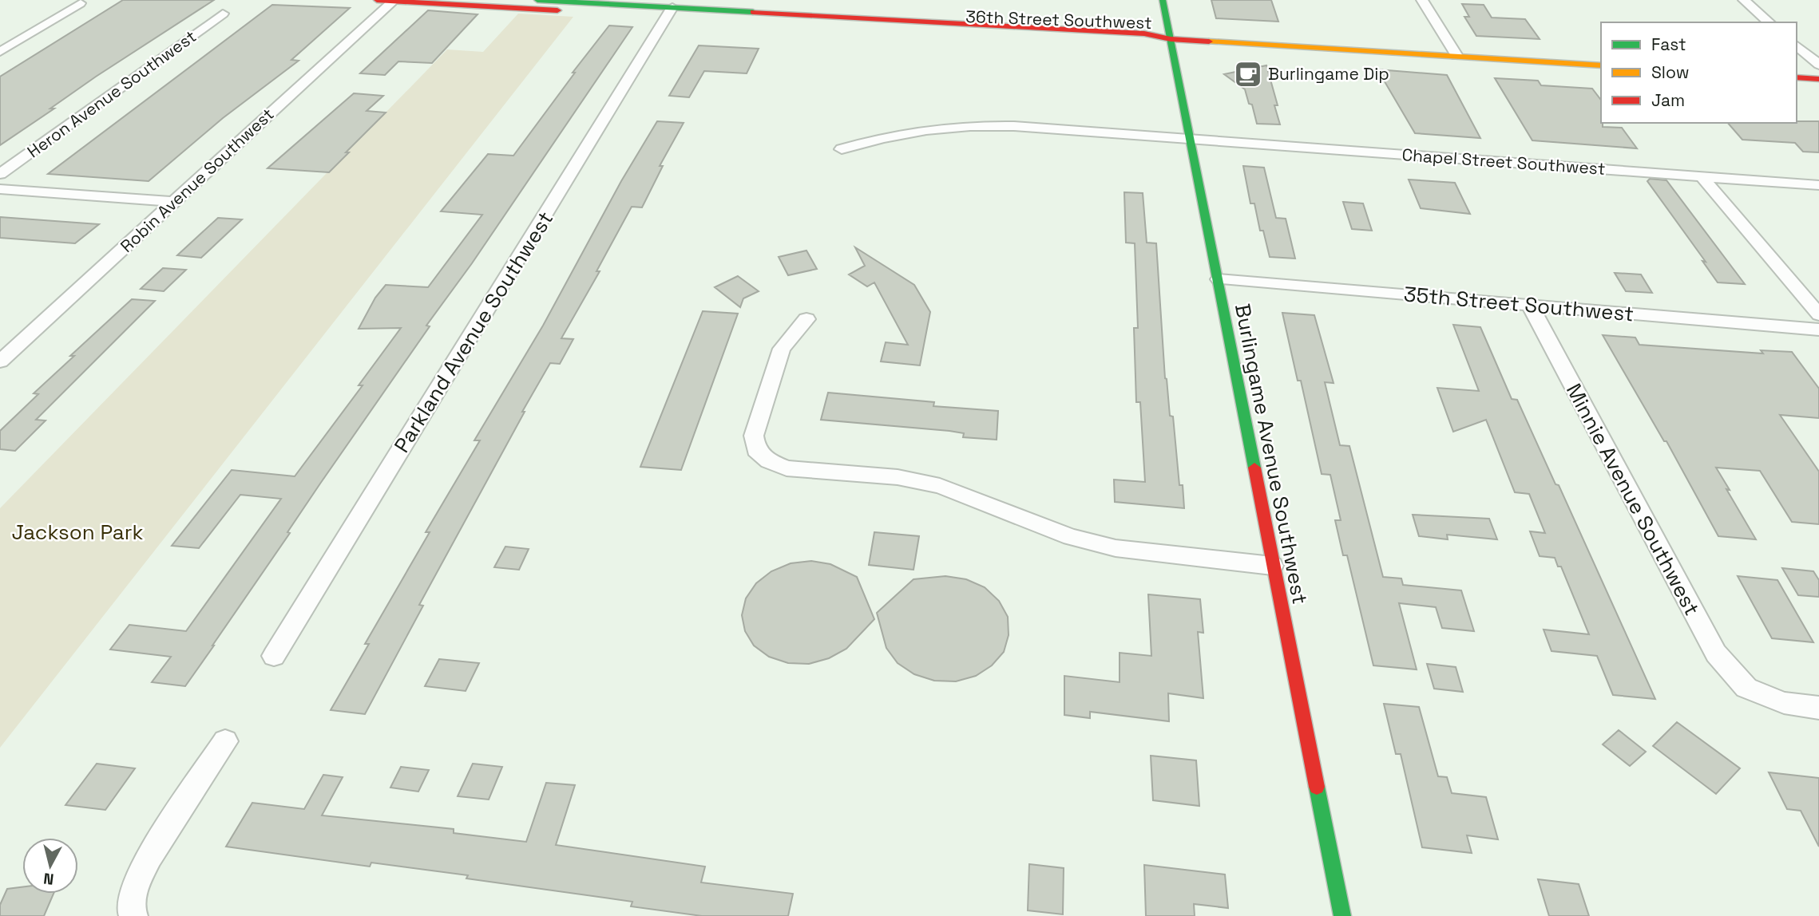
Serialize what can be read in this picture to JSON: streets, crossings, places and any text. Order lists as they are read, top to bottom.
{
  "streets": {
    "street": [
      "36th Street Southwest",
      "Heron Avenue Southwest",
      "Chapel Street Southwest",
      "Robin Avenue Southwest",
      "35th Street Southwest",
      "Parkland Avenue Southwest",
      "Burlingame Avenue Southwest",
      "Minnie Avenue Southwest"
    ]
  },
  "crossings": [
    ["36th Street Southwest", "Robin Avenue Southwest"],
    ["36th Street Southwest", "Parkland Avenue Southwest"],
    ["36th Street Southwest", "Burlingame Avenue Southwest"],
    ["Chapel Street Southwest", "Burlingame Avenue Southwest"],
    ["35th Street Southwest", "Burlingame Avenue Southwest"],
    ["35th Street Southwest", "Minnie Avenue Southwest"]
  ],
  "parks": ["Jackson Park"],
  "places": {
    "cafe": ["Burlingame Dip"]
  },
  "legend": ["Fast", "Slow", "Jam"],
  "north": "bottom"
}
